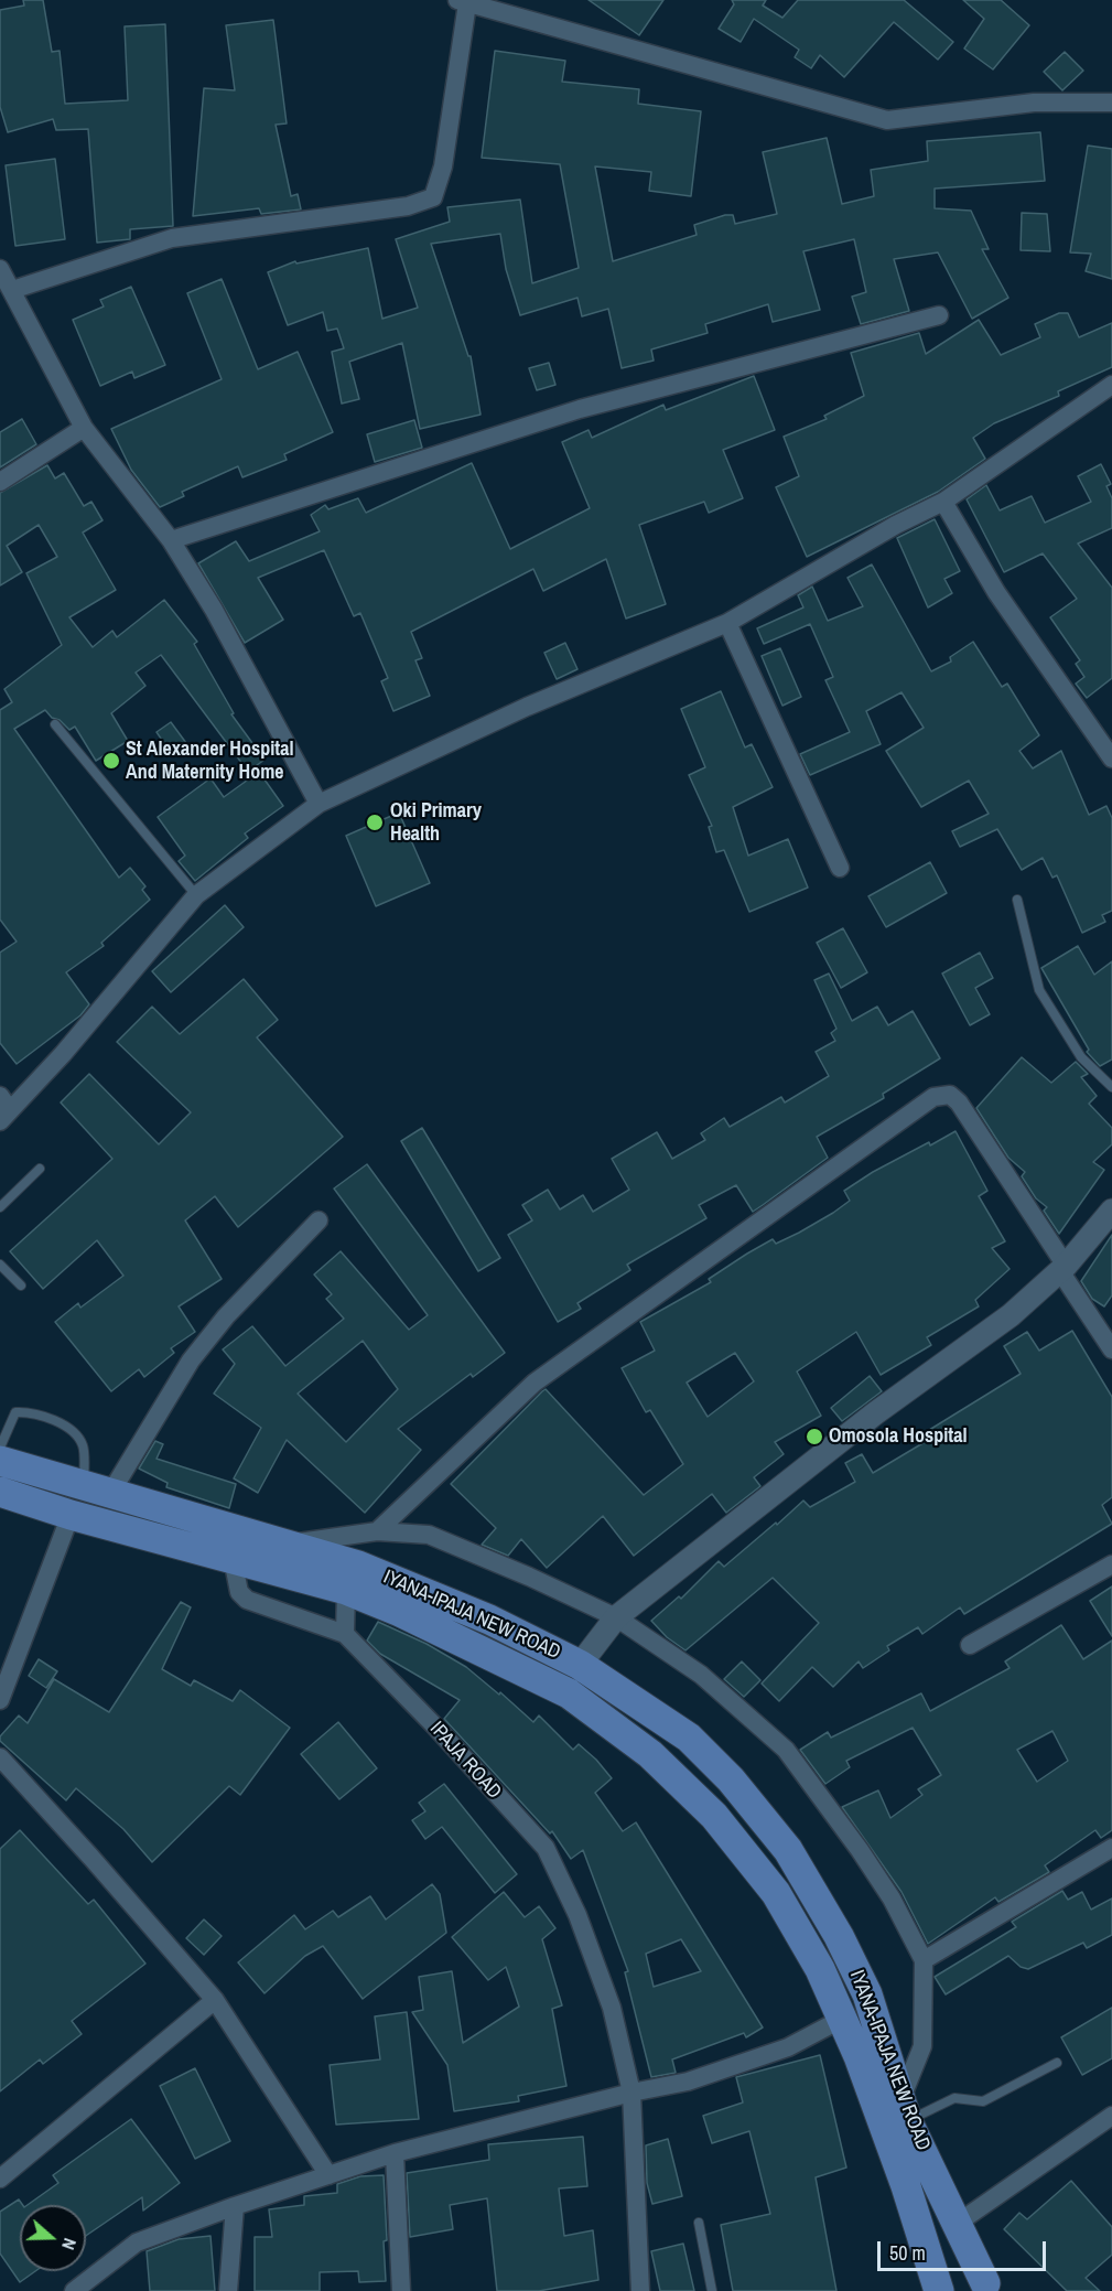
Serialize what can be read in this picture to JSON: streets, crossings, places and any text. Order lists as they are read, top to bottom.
{
  "streets": {
    "main road": ["IYANA-IPAJA NEW ROAD"],
    "street": ["IPAJA ROAD"]
  },
  "places": ["St Alexander Hospital And Maternity Home", "Oki Primary Health", "Omosola Hospital"],
  "scale_bar": "50 m",
  "north": "right"
}
